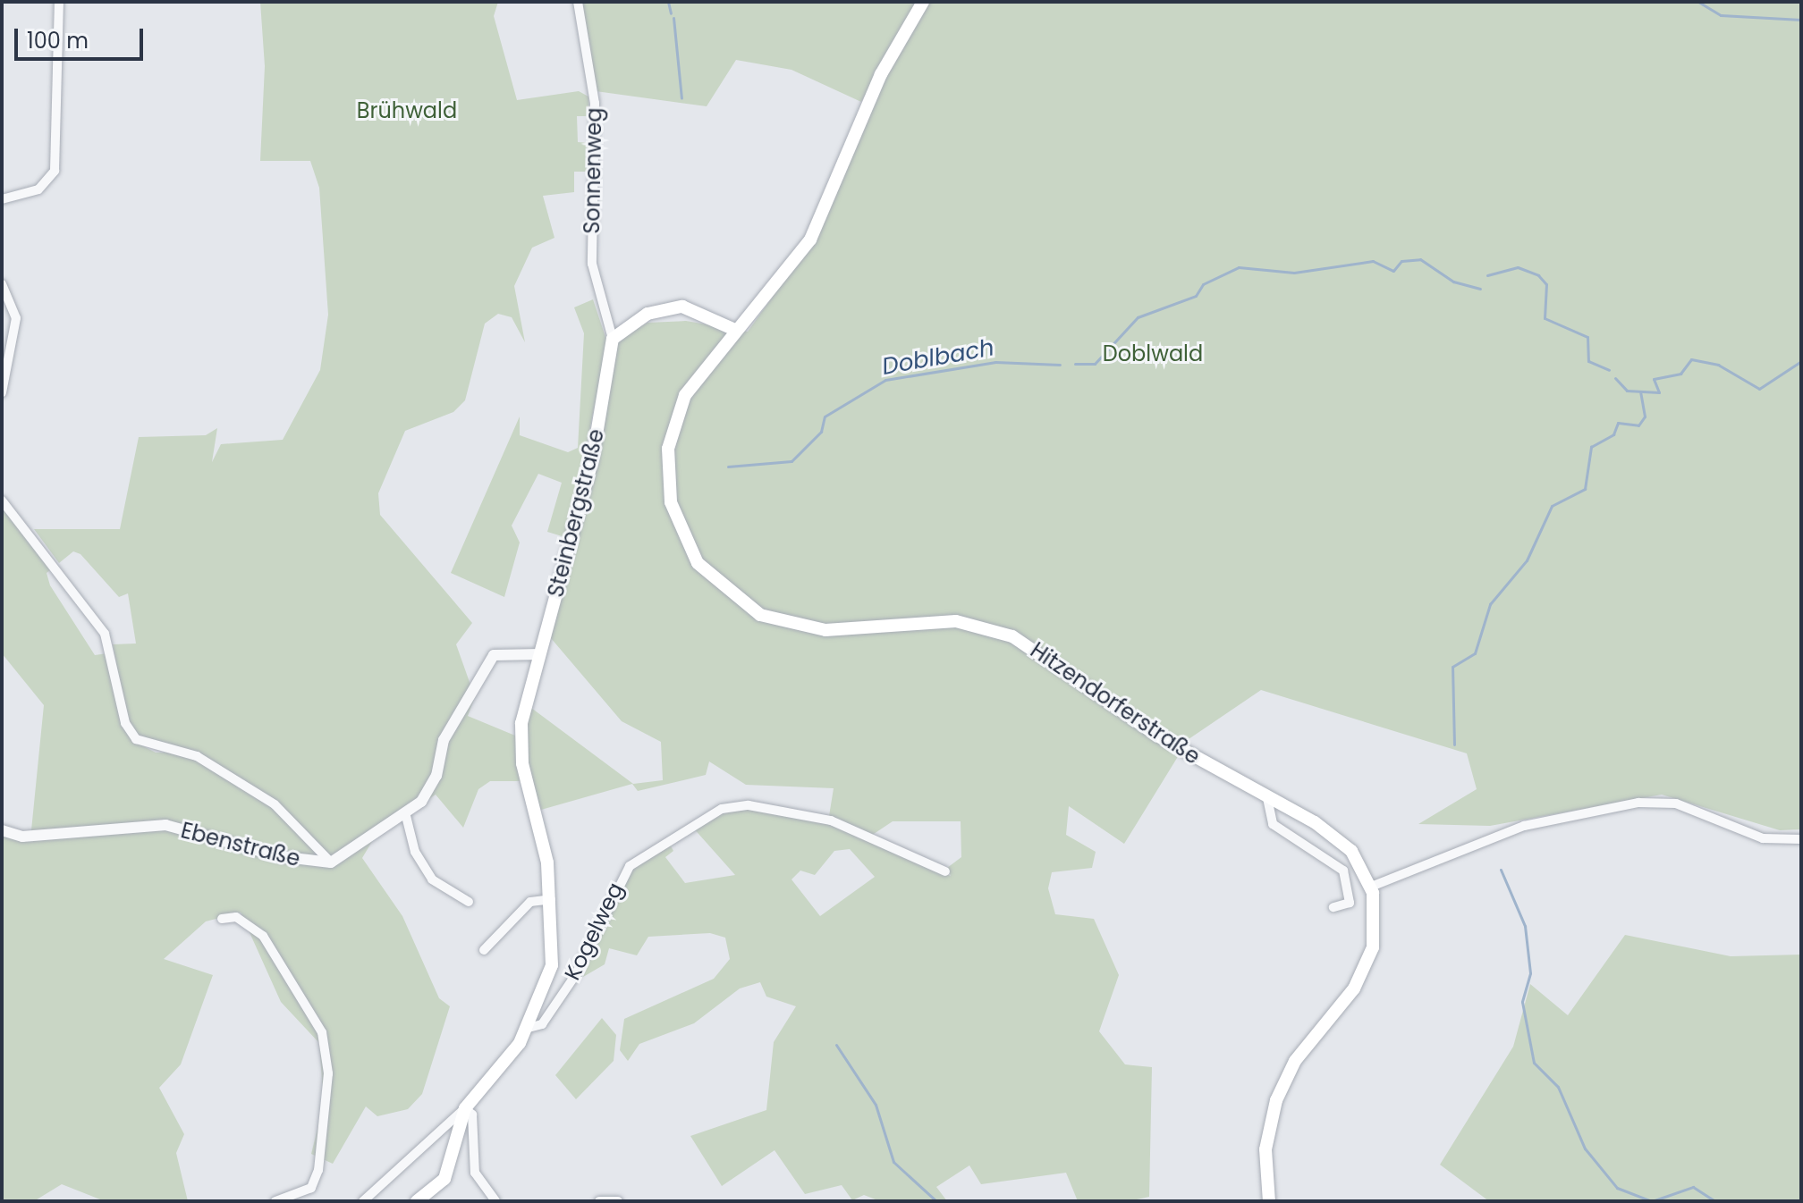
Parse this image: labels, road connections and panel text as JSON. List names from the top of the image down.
{
  "streets": {
    "main road": ["Steinbergstraße", "Hitzendorferstraße"],
    "street": ["Sonnenweg", "Ebenstraße", "Kogelweg"]
  },
  "crossings": [
    ["Sonnenweg", "Steinbergstraße"],
    ["Steinbergstraße", "Ebenstraße"],
    ["Steinbergstraße", "Kogelweg"]
  ],
  "water": ["Doblbach"],
  "parks": ["Brühwald", "Doblwald"],
  "scale_bar": "100 m"
}
